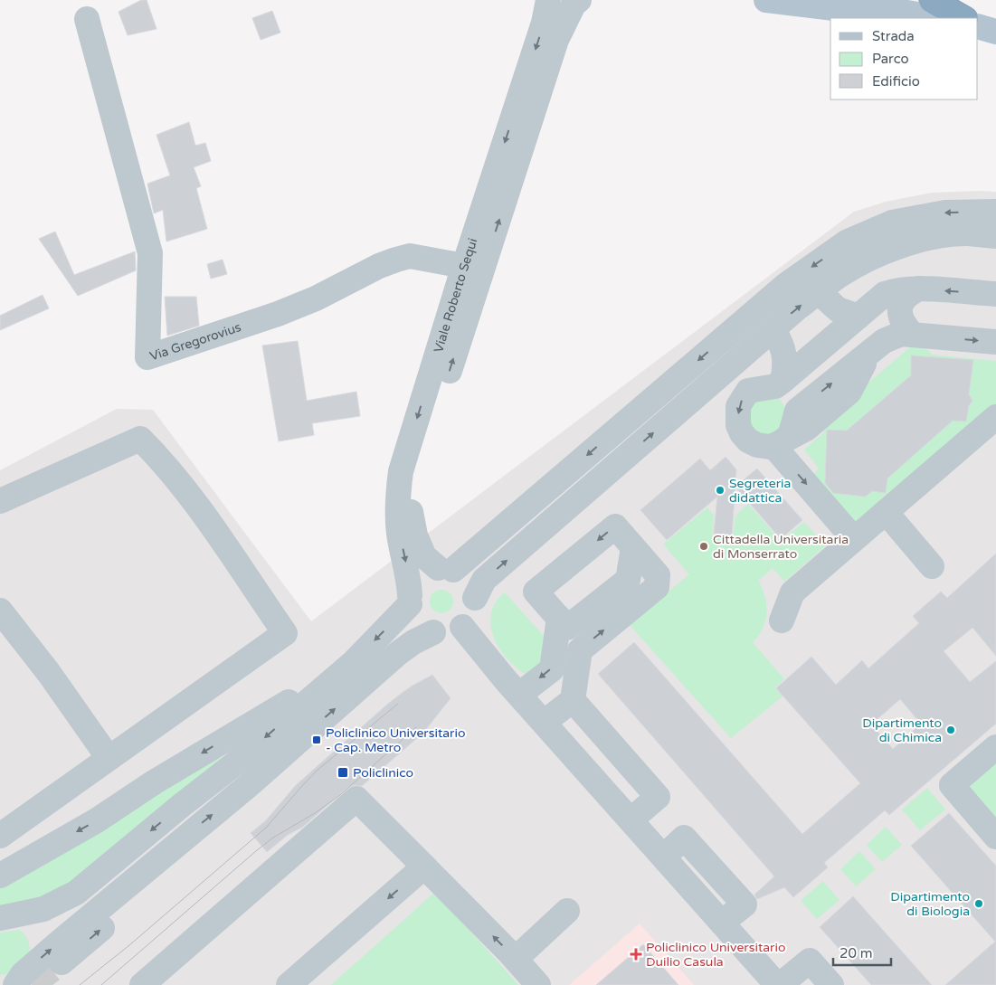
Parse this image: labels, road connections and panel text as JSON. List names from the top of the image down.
{
  "streets": {
    "street": ["Viale Roberto Sequi", "Via Gregorovius"]
  },
  "crossings": [
    ["Viale Roberto Sequi", "Via Gregorovius"]
  ],
  "places": {
    "other": [
      "Segreteria didattica",
      "Cittadella Universitaria di Monserrato",
      "Dipartimento di Chimica",
      "Dipartimento di Biologia"
    ],
    "transit": ["Policlinico Universitario - Cap. Metro", "Policlinico"],
    "health": ["Policlinico Universitario Duilio Casula"]
  },
  "legend": ["Strada", "Parco", "Edificio"],
  "scale_bar": "20 m"
}
